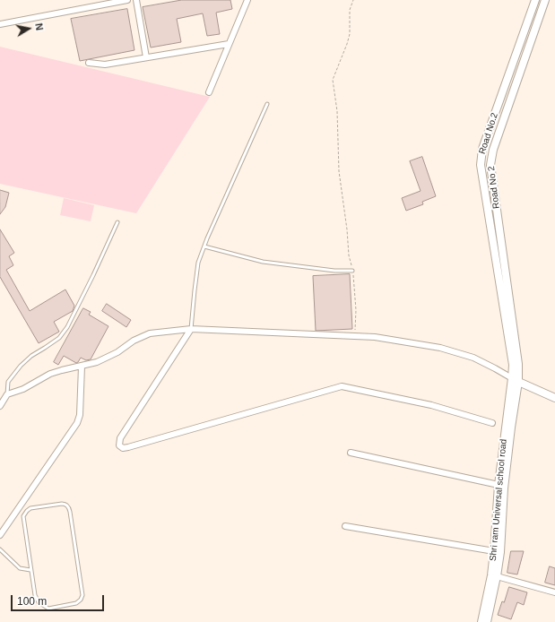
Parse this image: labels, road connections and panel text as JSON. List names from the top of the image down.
{
  "streets": {
    "street": ["Road No.2", "Road No 2", "Shri ram Universal school road"]
  },
  "crossings": [
    ["Road No.2", "Road No 2"],
    ["Road No.2", "Shri ram Universal school road"],
    ["Road No 2", "Shri ram Universal school road"]
  ],
  "scale_bar": "100 m",
  "north": "right"
}
